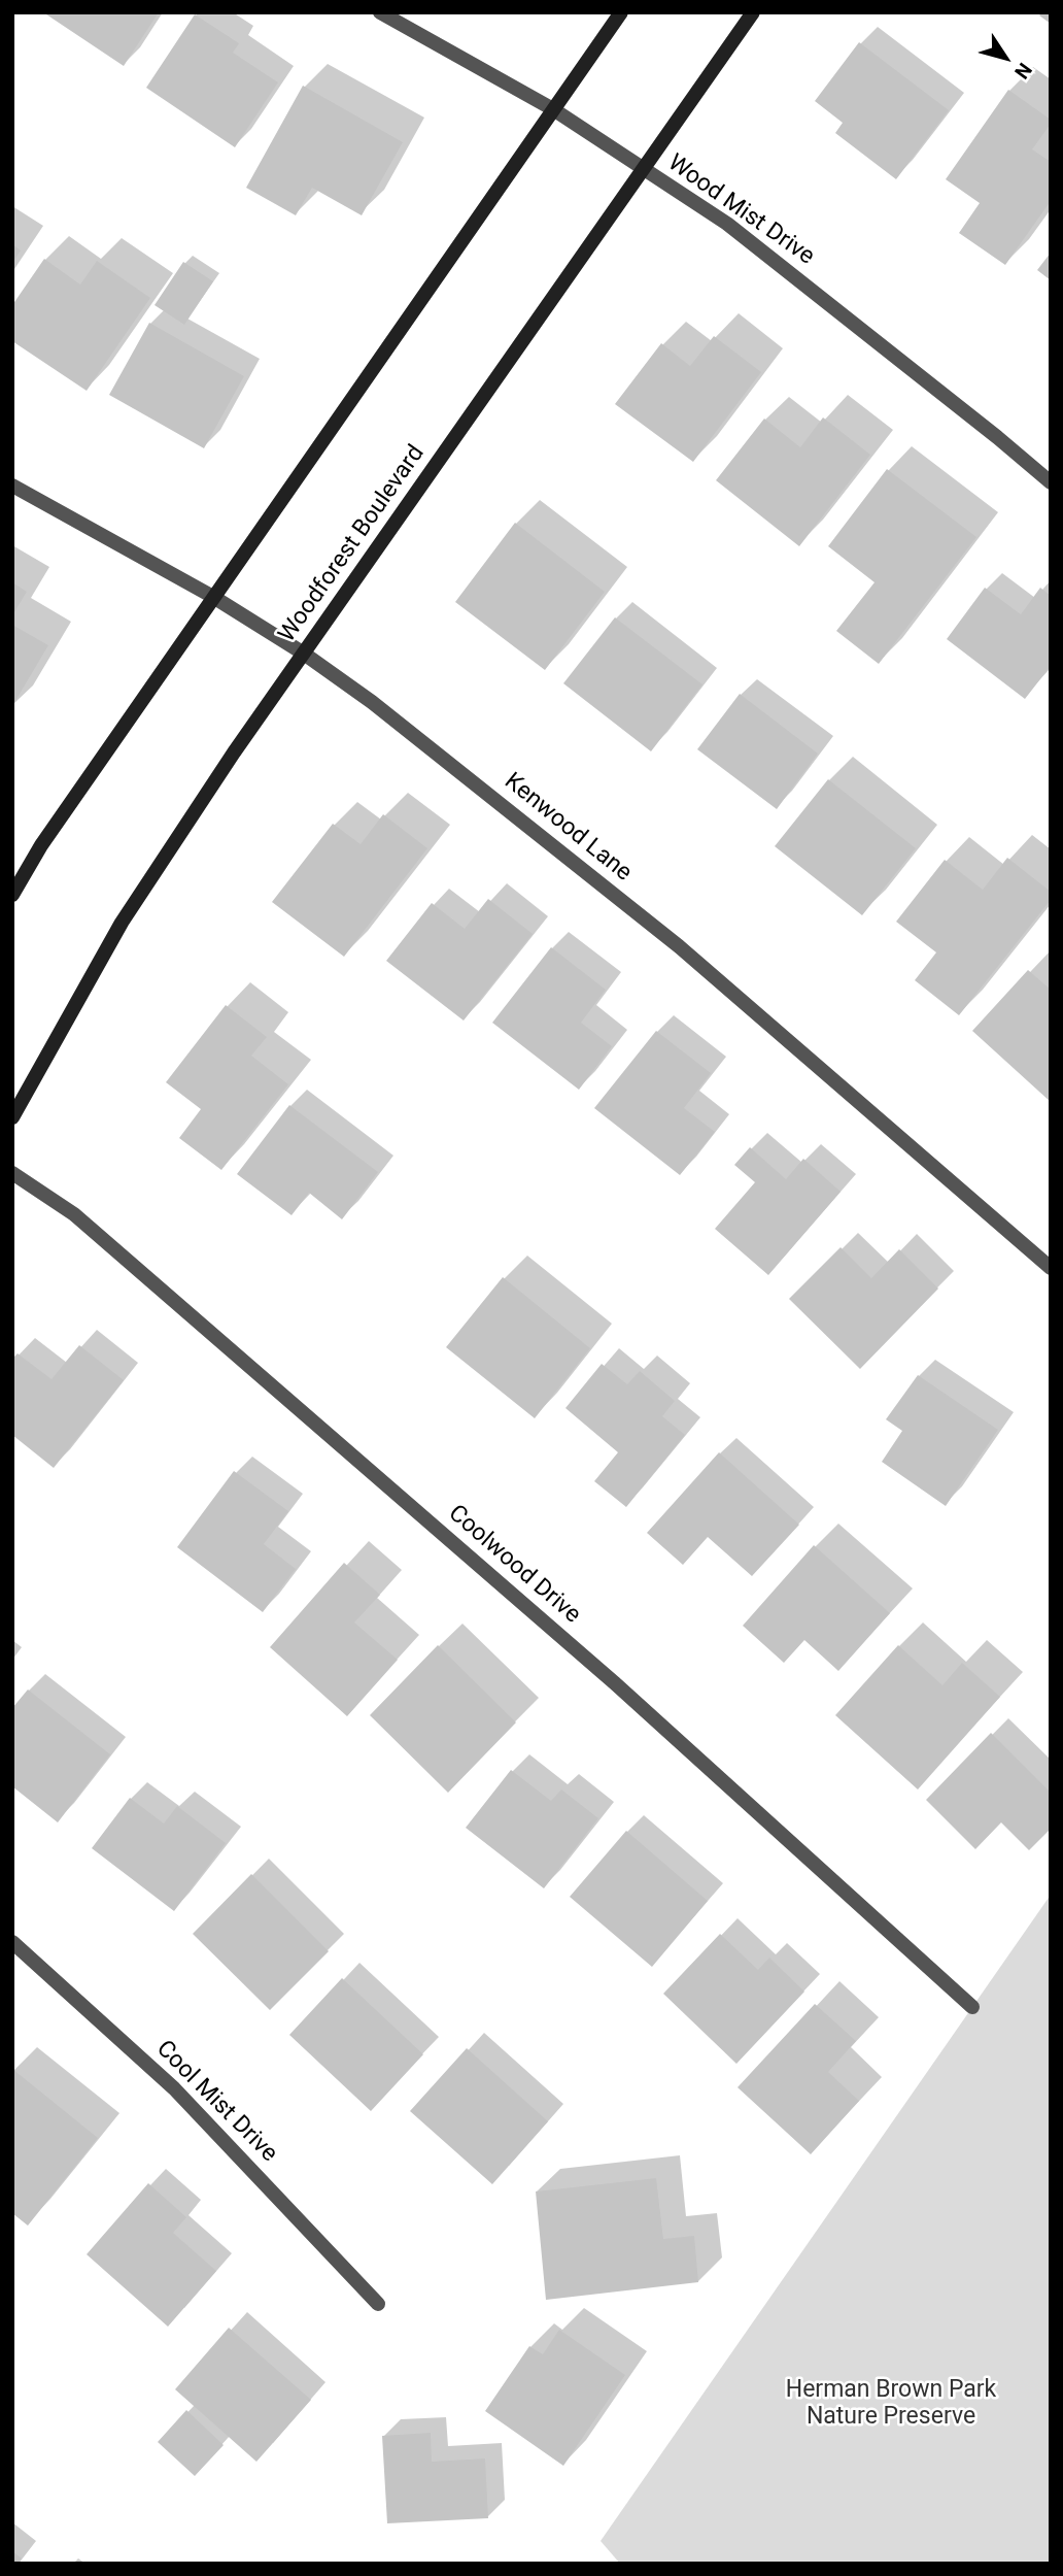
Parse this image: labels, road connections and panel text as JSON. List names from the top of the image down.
{
  "streets": {
    "street": [
      "Wood Mist Drive",
      "Woodforest Boulevard",
      "Kenwood Lane",
      "Coolwood Drive",
      "Cool Mist Drive"
    ]
  },
  "crossings": [
    ["Wood Mist Drive", "Woodforest Boulevard"],
    ["Woodforest Boulevard", "Kenwood Lane"]
  ],
  "parks": ["Herman Brown Park Nature Preserve"],
  "north": "bottom right"
}
